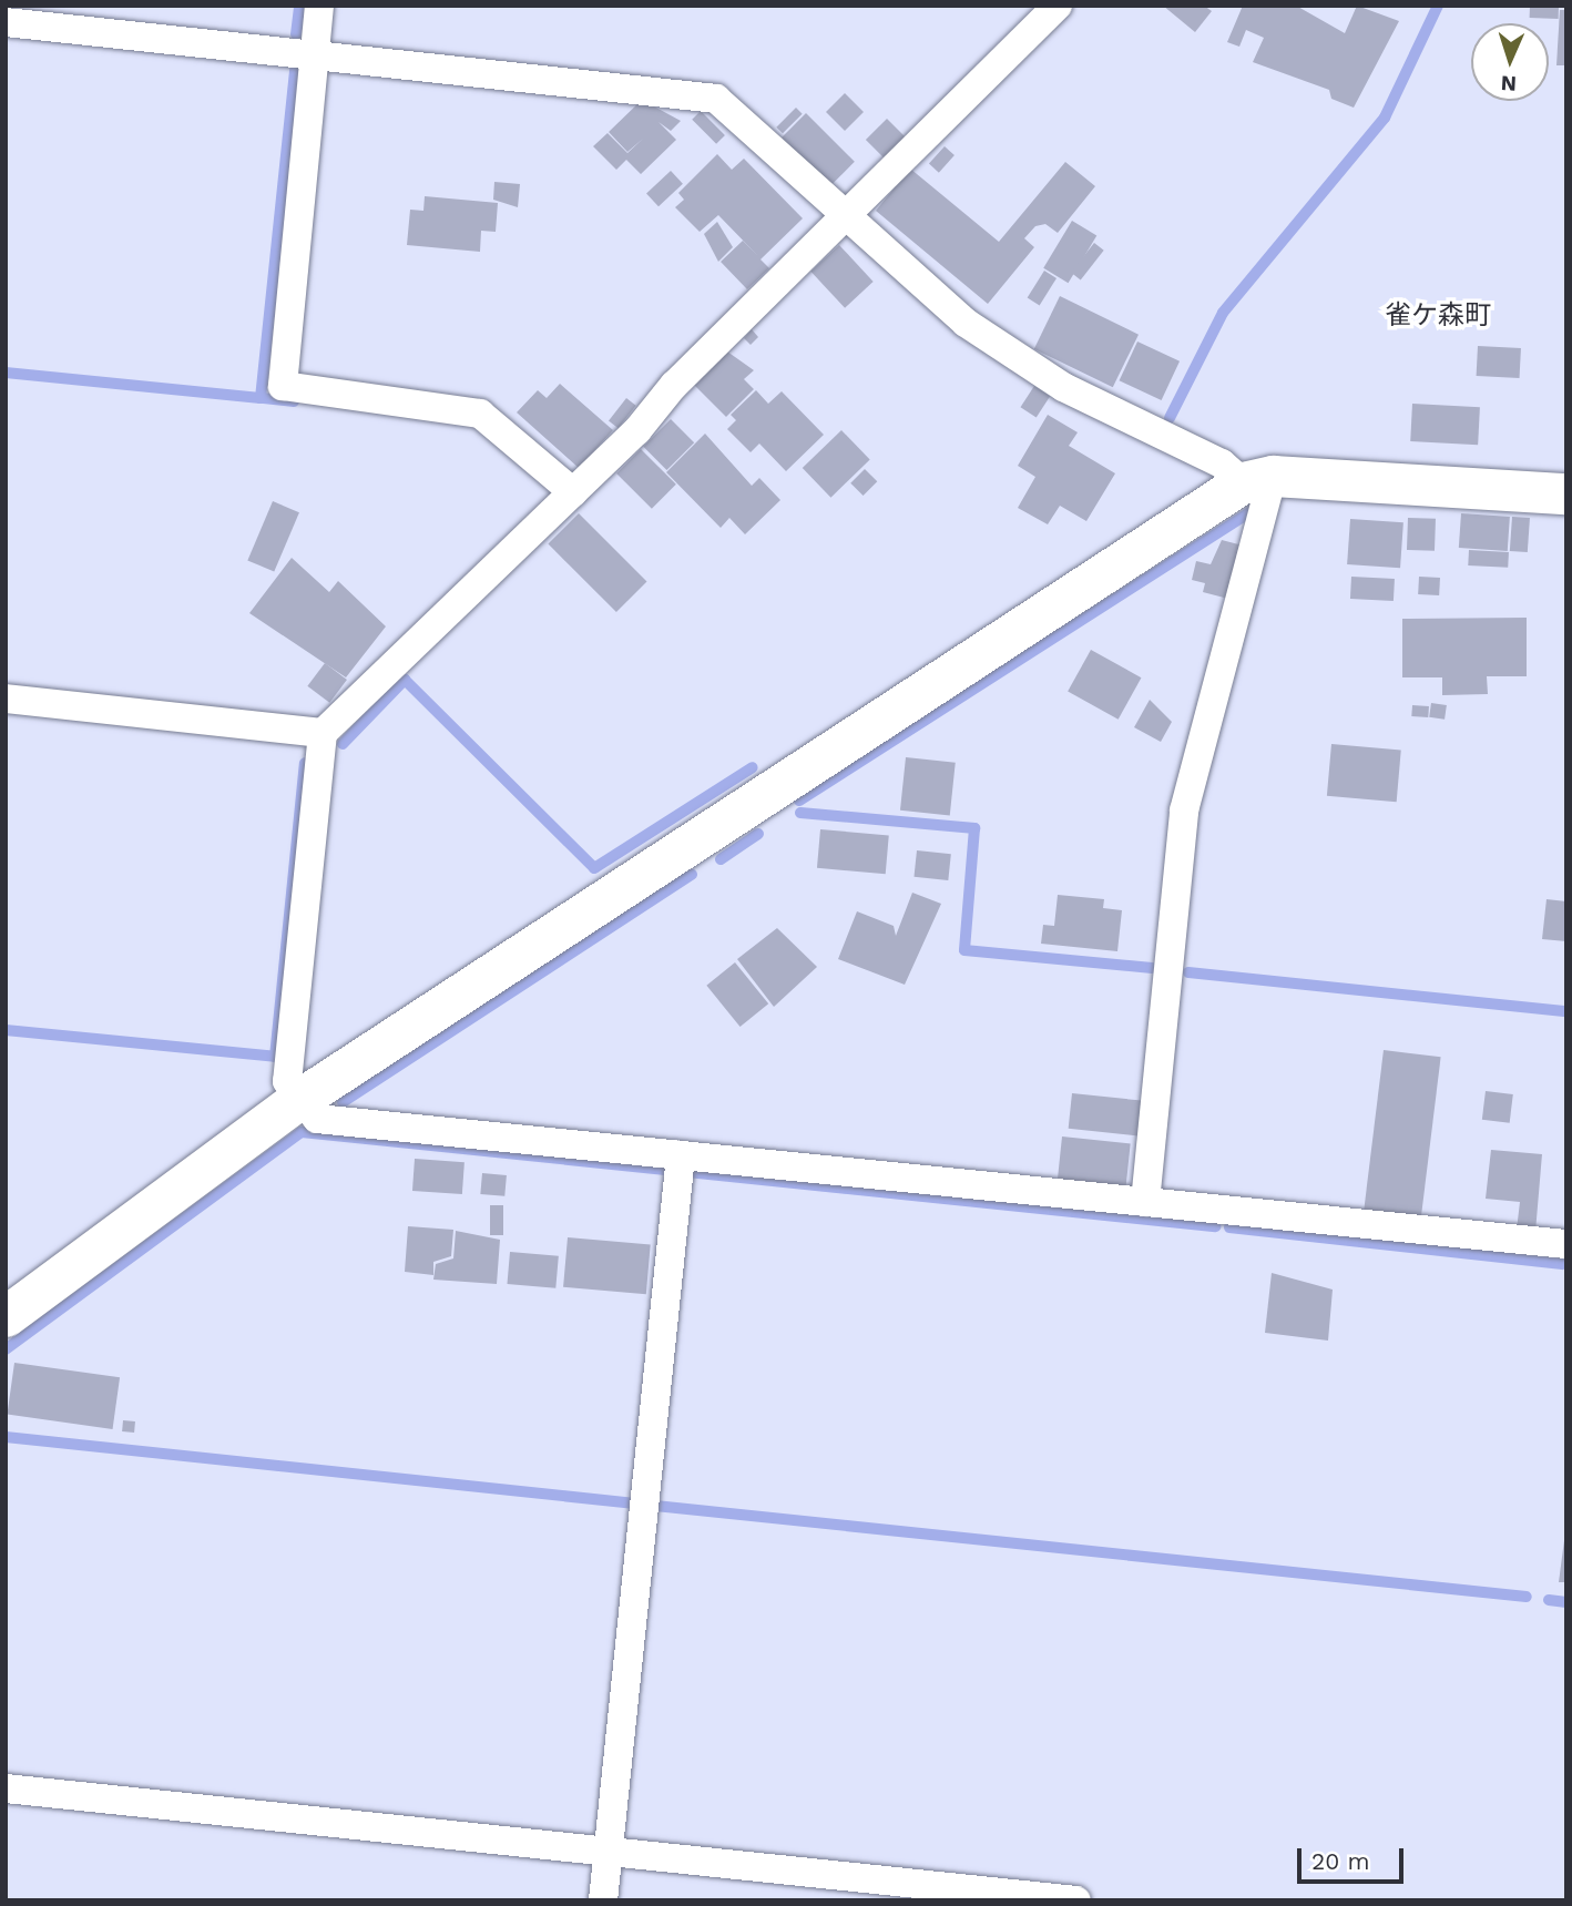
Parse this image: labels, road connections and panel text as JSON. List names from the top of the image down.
{
  "districts": ["雀ケ森町"],
  "scale_bar": "20 m",
  "north": "bottom"
}
